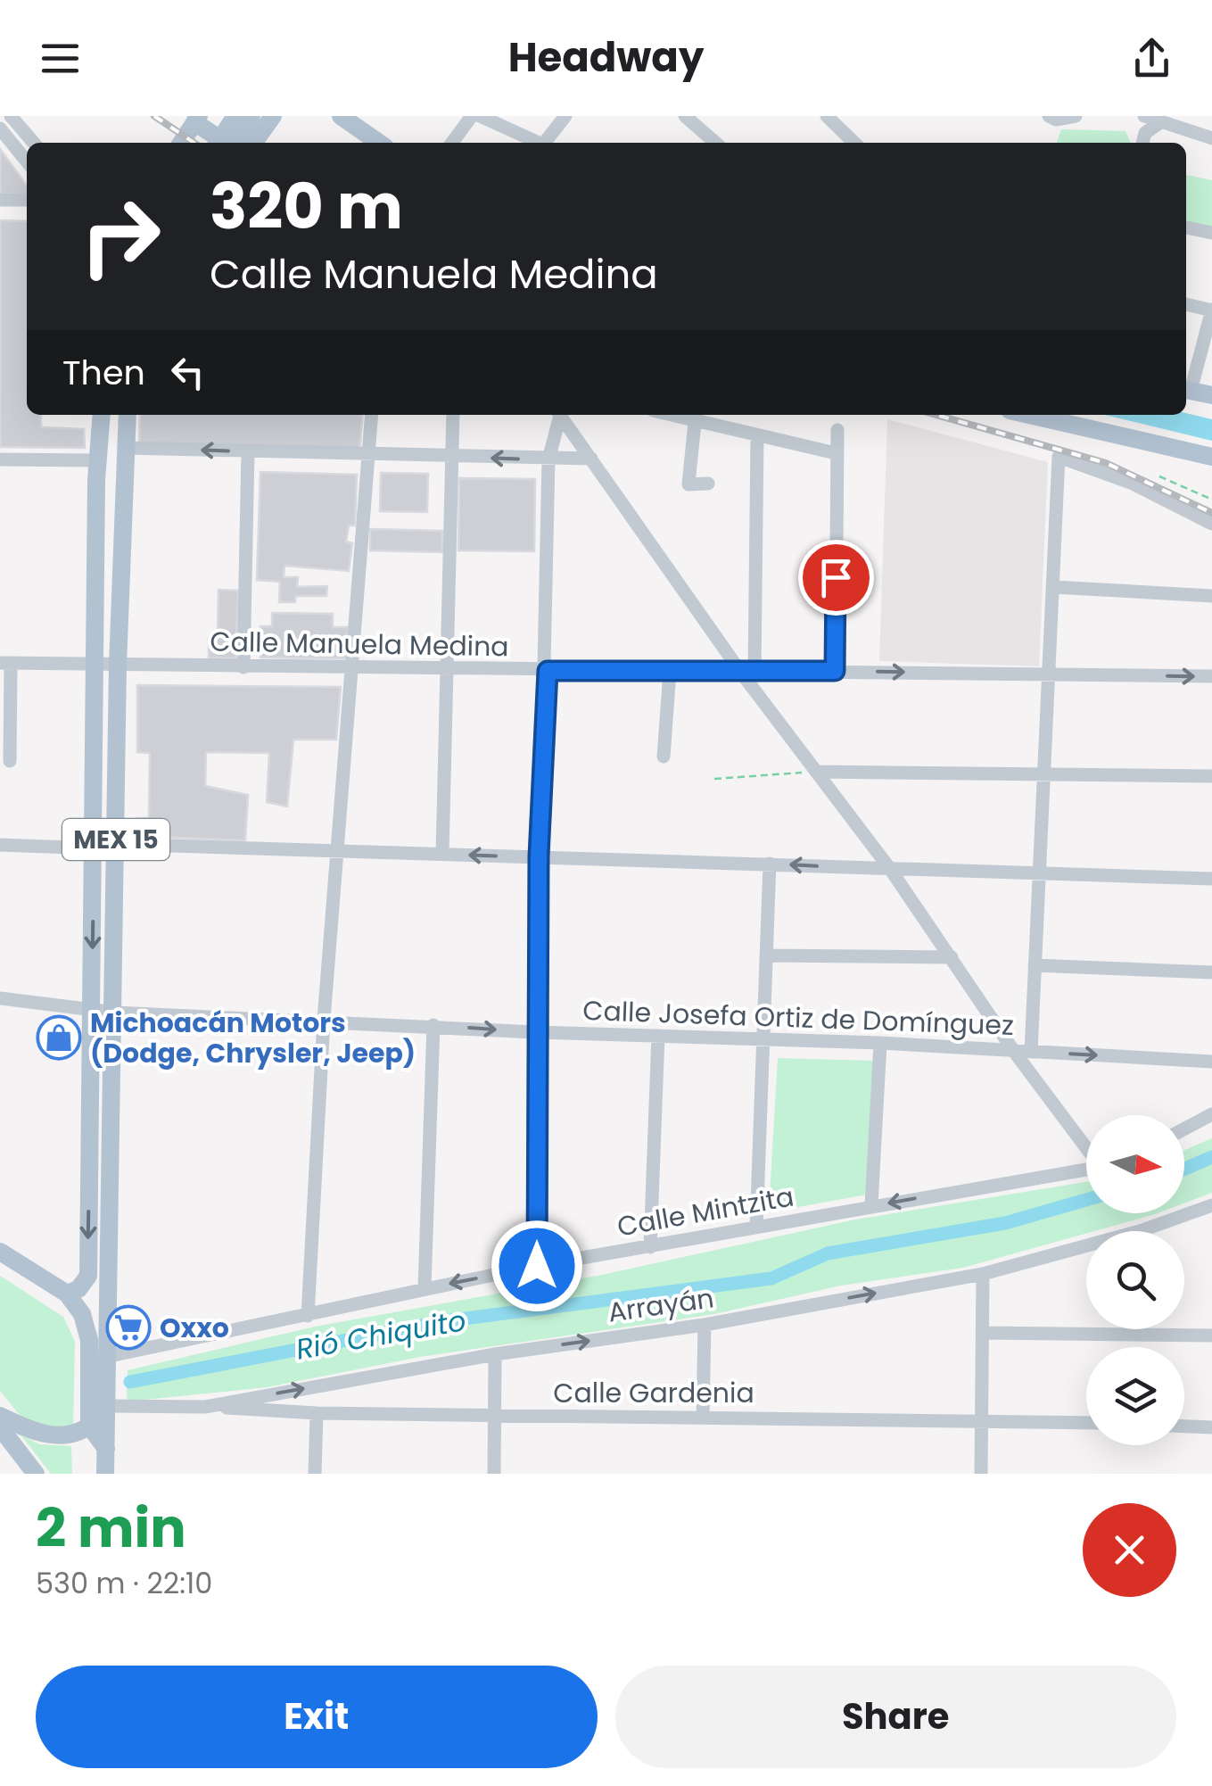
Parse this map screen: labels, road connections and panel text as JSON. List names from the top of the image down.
{
  "streets": {
    "main road": ["MEX 15"],
    "street": [
      "Calle Manuela Medina",
      "Calle Josefa Ortiz de Domínguez",
      "Calle Mintzita",
      "Arrayán",
      "Calle Gardenia"
    ]
  },
  "crossings": [
    ["Calle Manuela Medina", "MEX 15"],
    ["MEX 15", "Calle Josefa Ortiz de Domínguez"],
    ["MEX 15", "Calle Mintzita"],
    ["MEX 15", "Arrayán"],
    ["Arrayán", "Calle Gardenia"]
  ],
  "one_way": ["Arrayán"],
  "water": ["Rió Chiquito"],
  "places": {
    "shop": ["Michoacán Motors (Dodge, Chrysler, Jeep)"],
    "supermarket": ["Oxxo"]
  },
  "north": "right",
  "page": {
    "header": "Headway",
    "turn": ["320 m", "Calle Manuela Medina"],
    "then": "Then",
    "heading": ["2 min", "530 m · 22:10"],
    "buttons": ["Exit", "Share"]
  }
}
